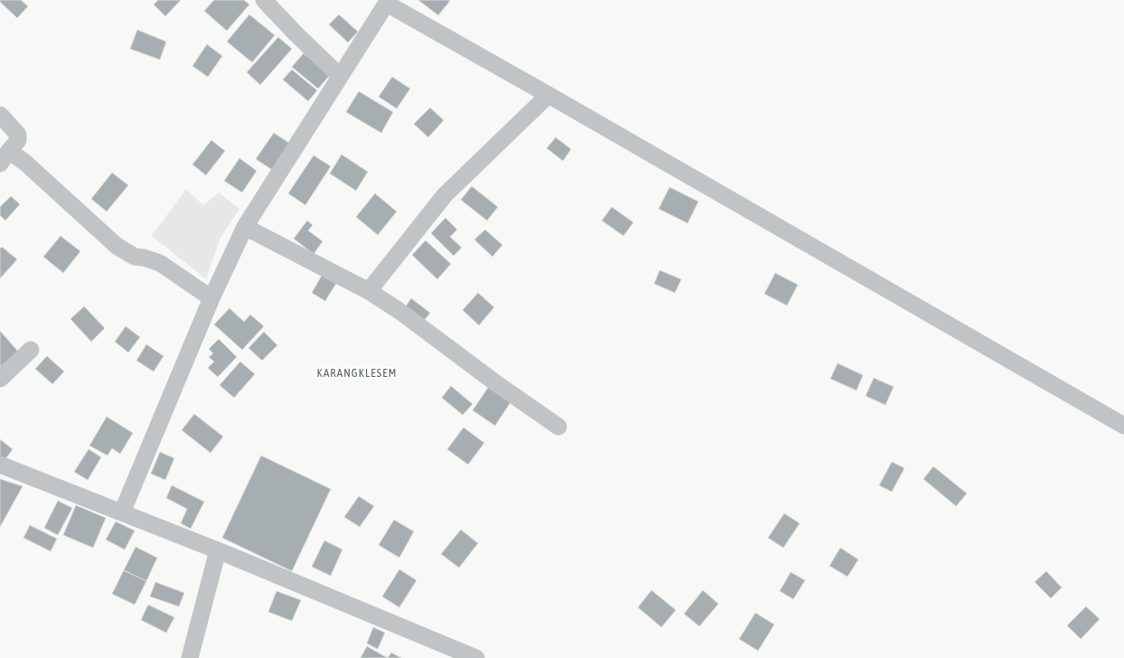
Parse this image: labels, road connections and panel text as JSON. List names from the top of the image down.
{
  "districts": ["KARANGKLESEM"]
}
